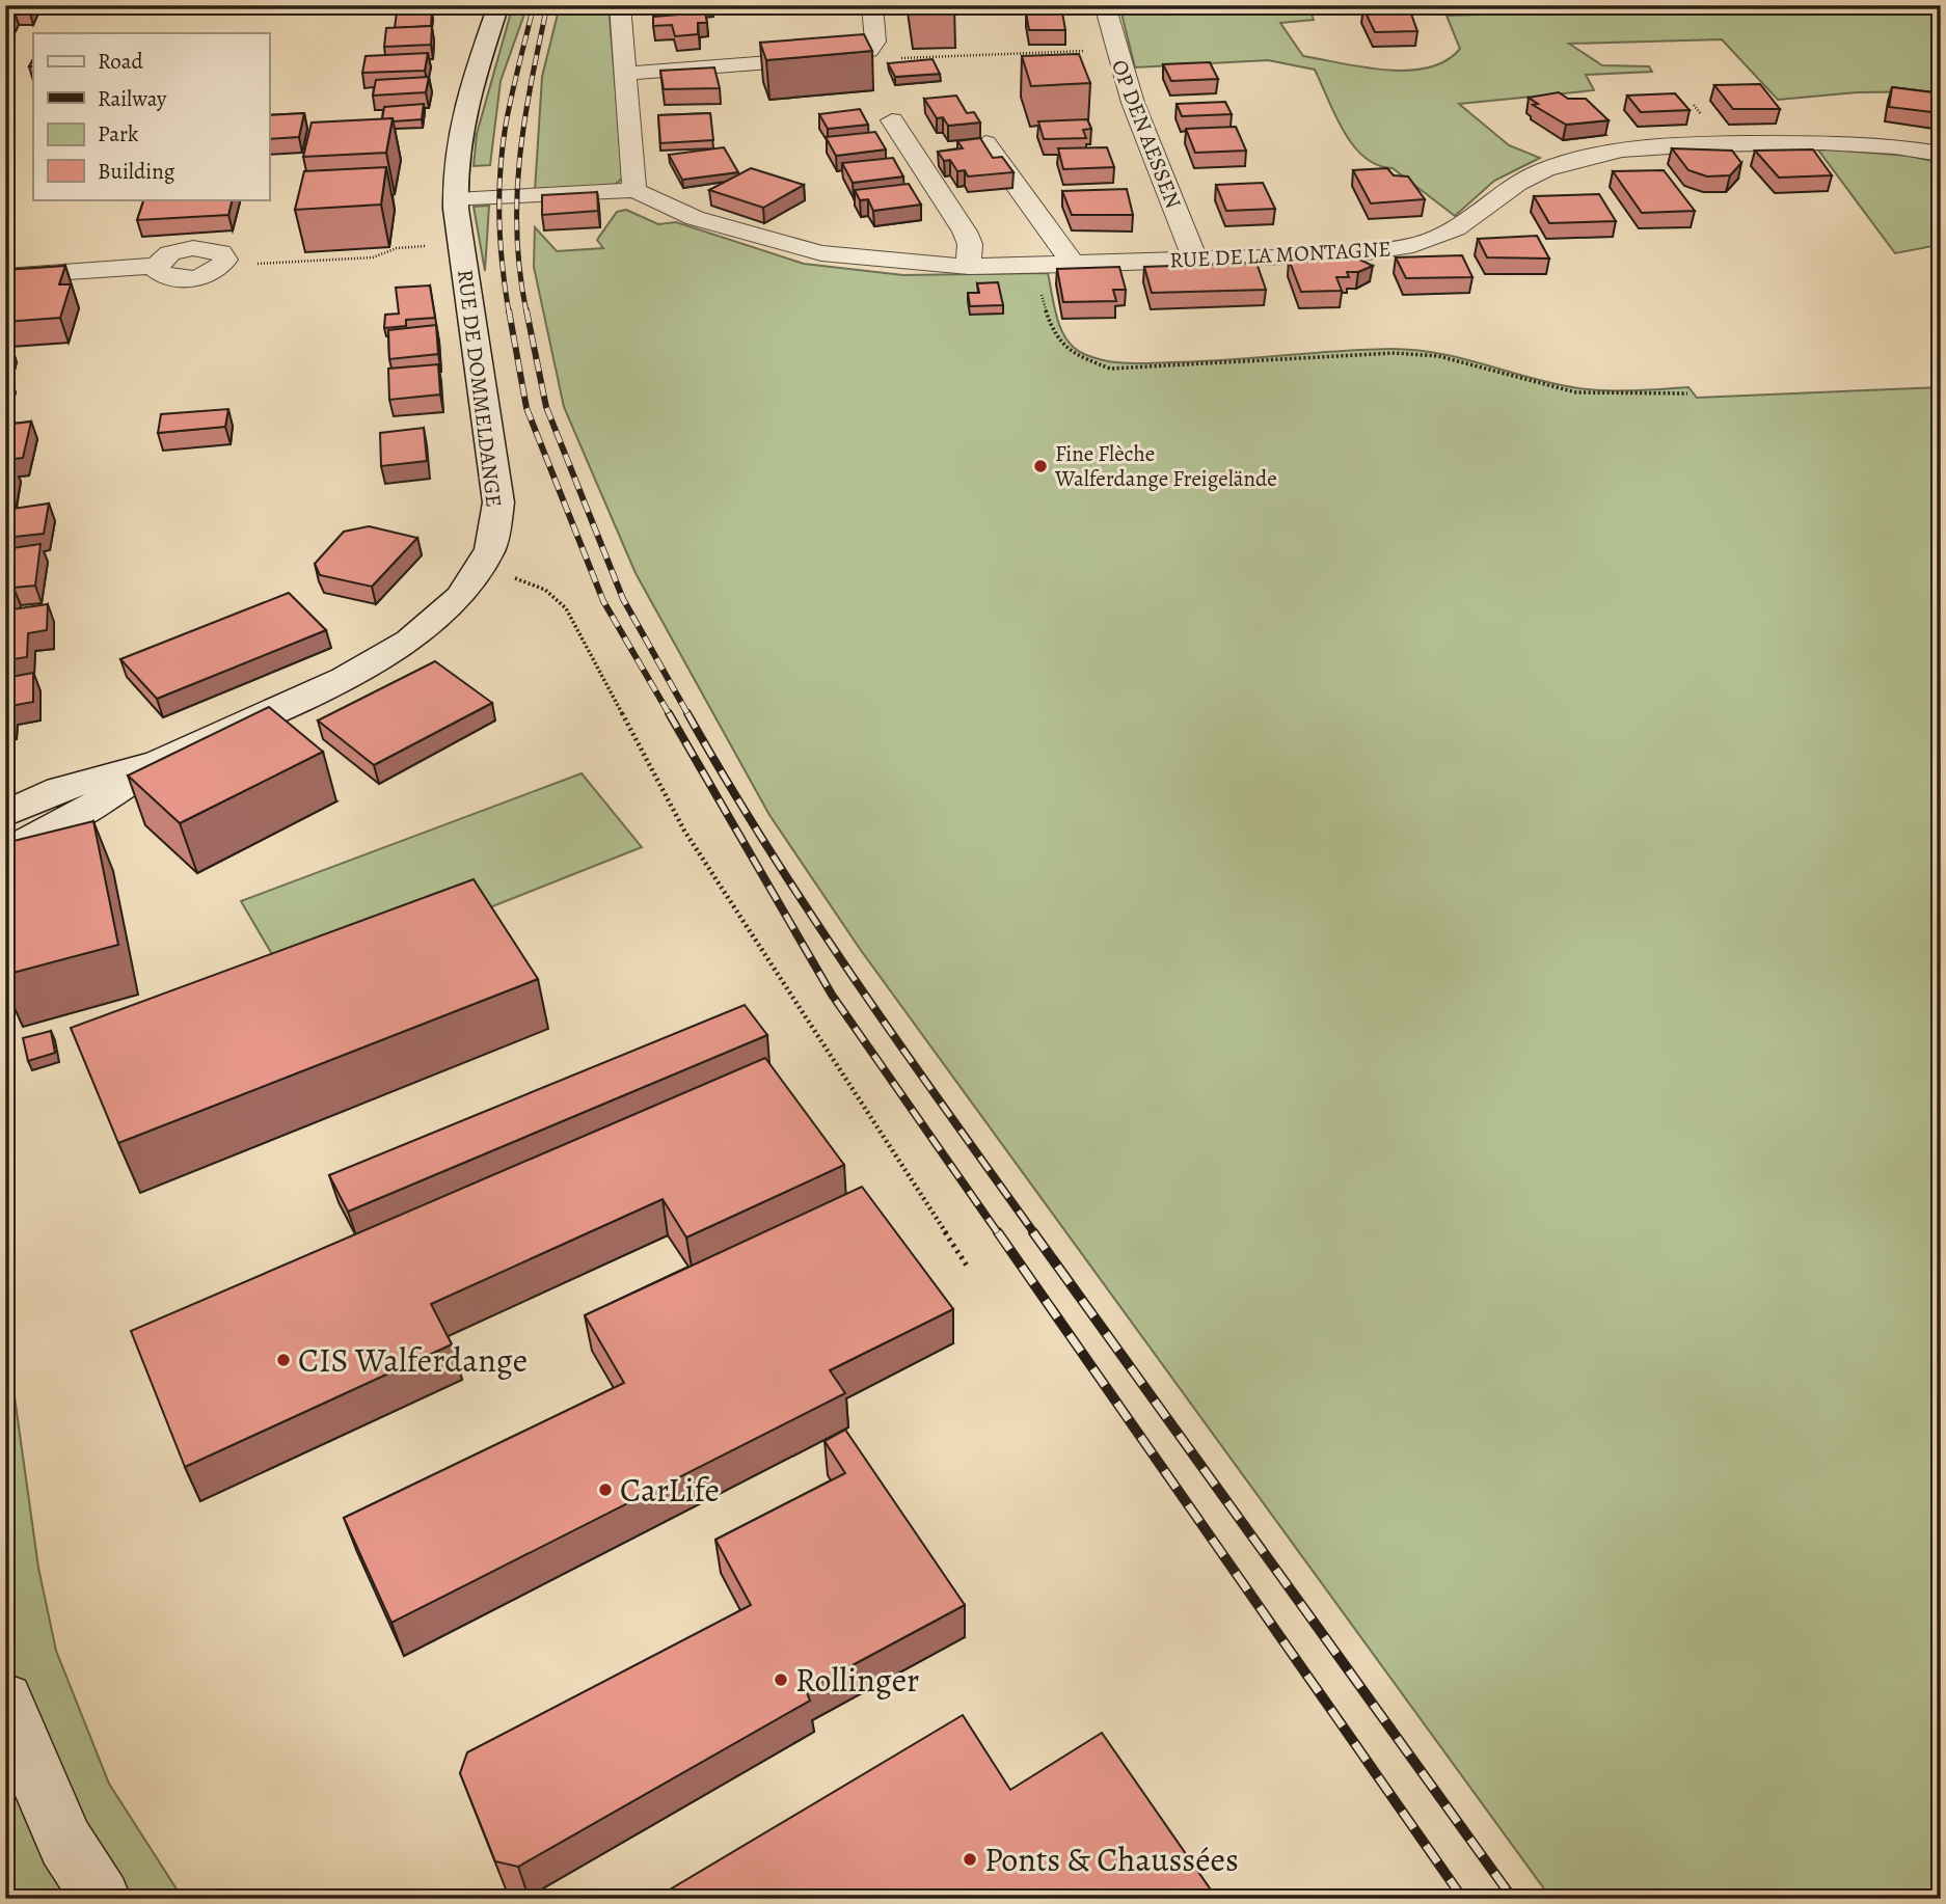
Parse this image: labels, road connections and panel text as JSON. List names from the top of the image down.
{
  "streets": {
    "main road": ["RUE DE DOMMELDANGE"],
    "street": ["OP DEN AESSEN", "RUE DE LA MONTAGNE"]
  },
  "crossings": [
    ["OP DEN AESSEN", "RUE DE LA MONTAGNE"],
    ["RUE DE LA MONTAGNE", "RUE DE DOMMELDANGE"]
  ],
  "places": [
    "Fine Flèche Walferdange Freigelände",
    "CIS Walferdange",
    "CarLife",
    "Rollinger",
    "Ponts & Chaussées"
  ],
  "legend": [
    "Road",
    "Railway",
    "Park",
    "Building"
  ]
}
